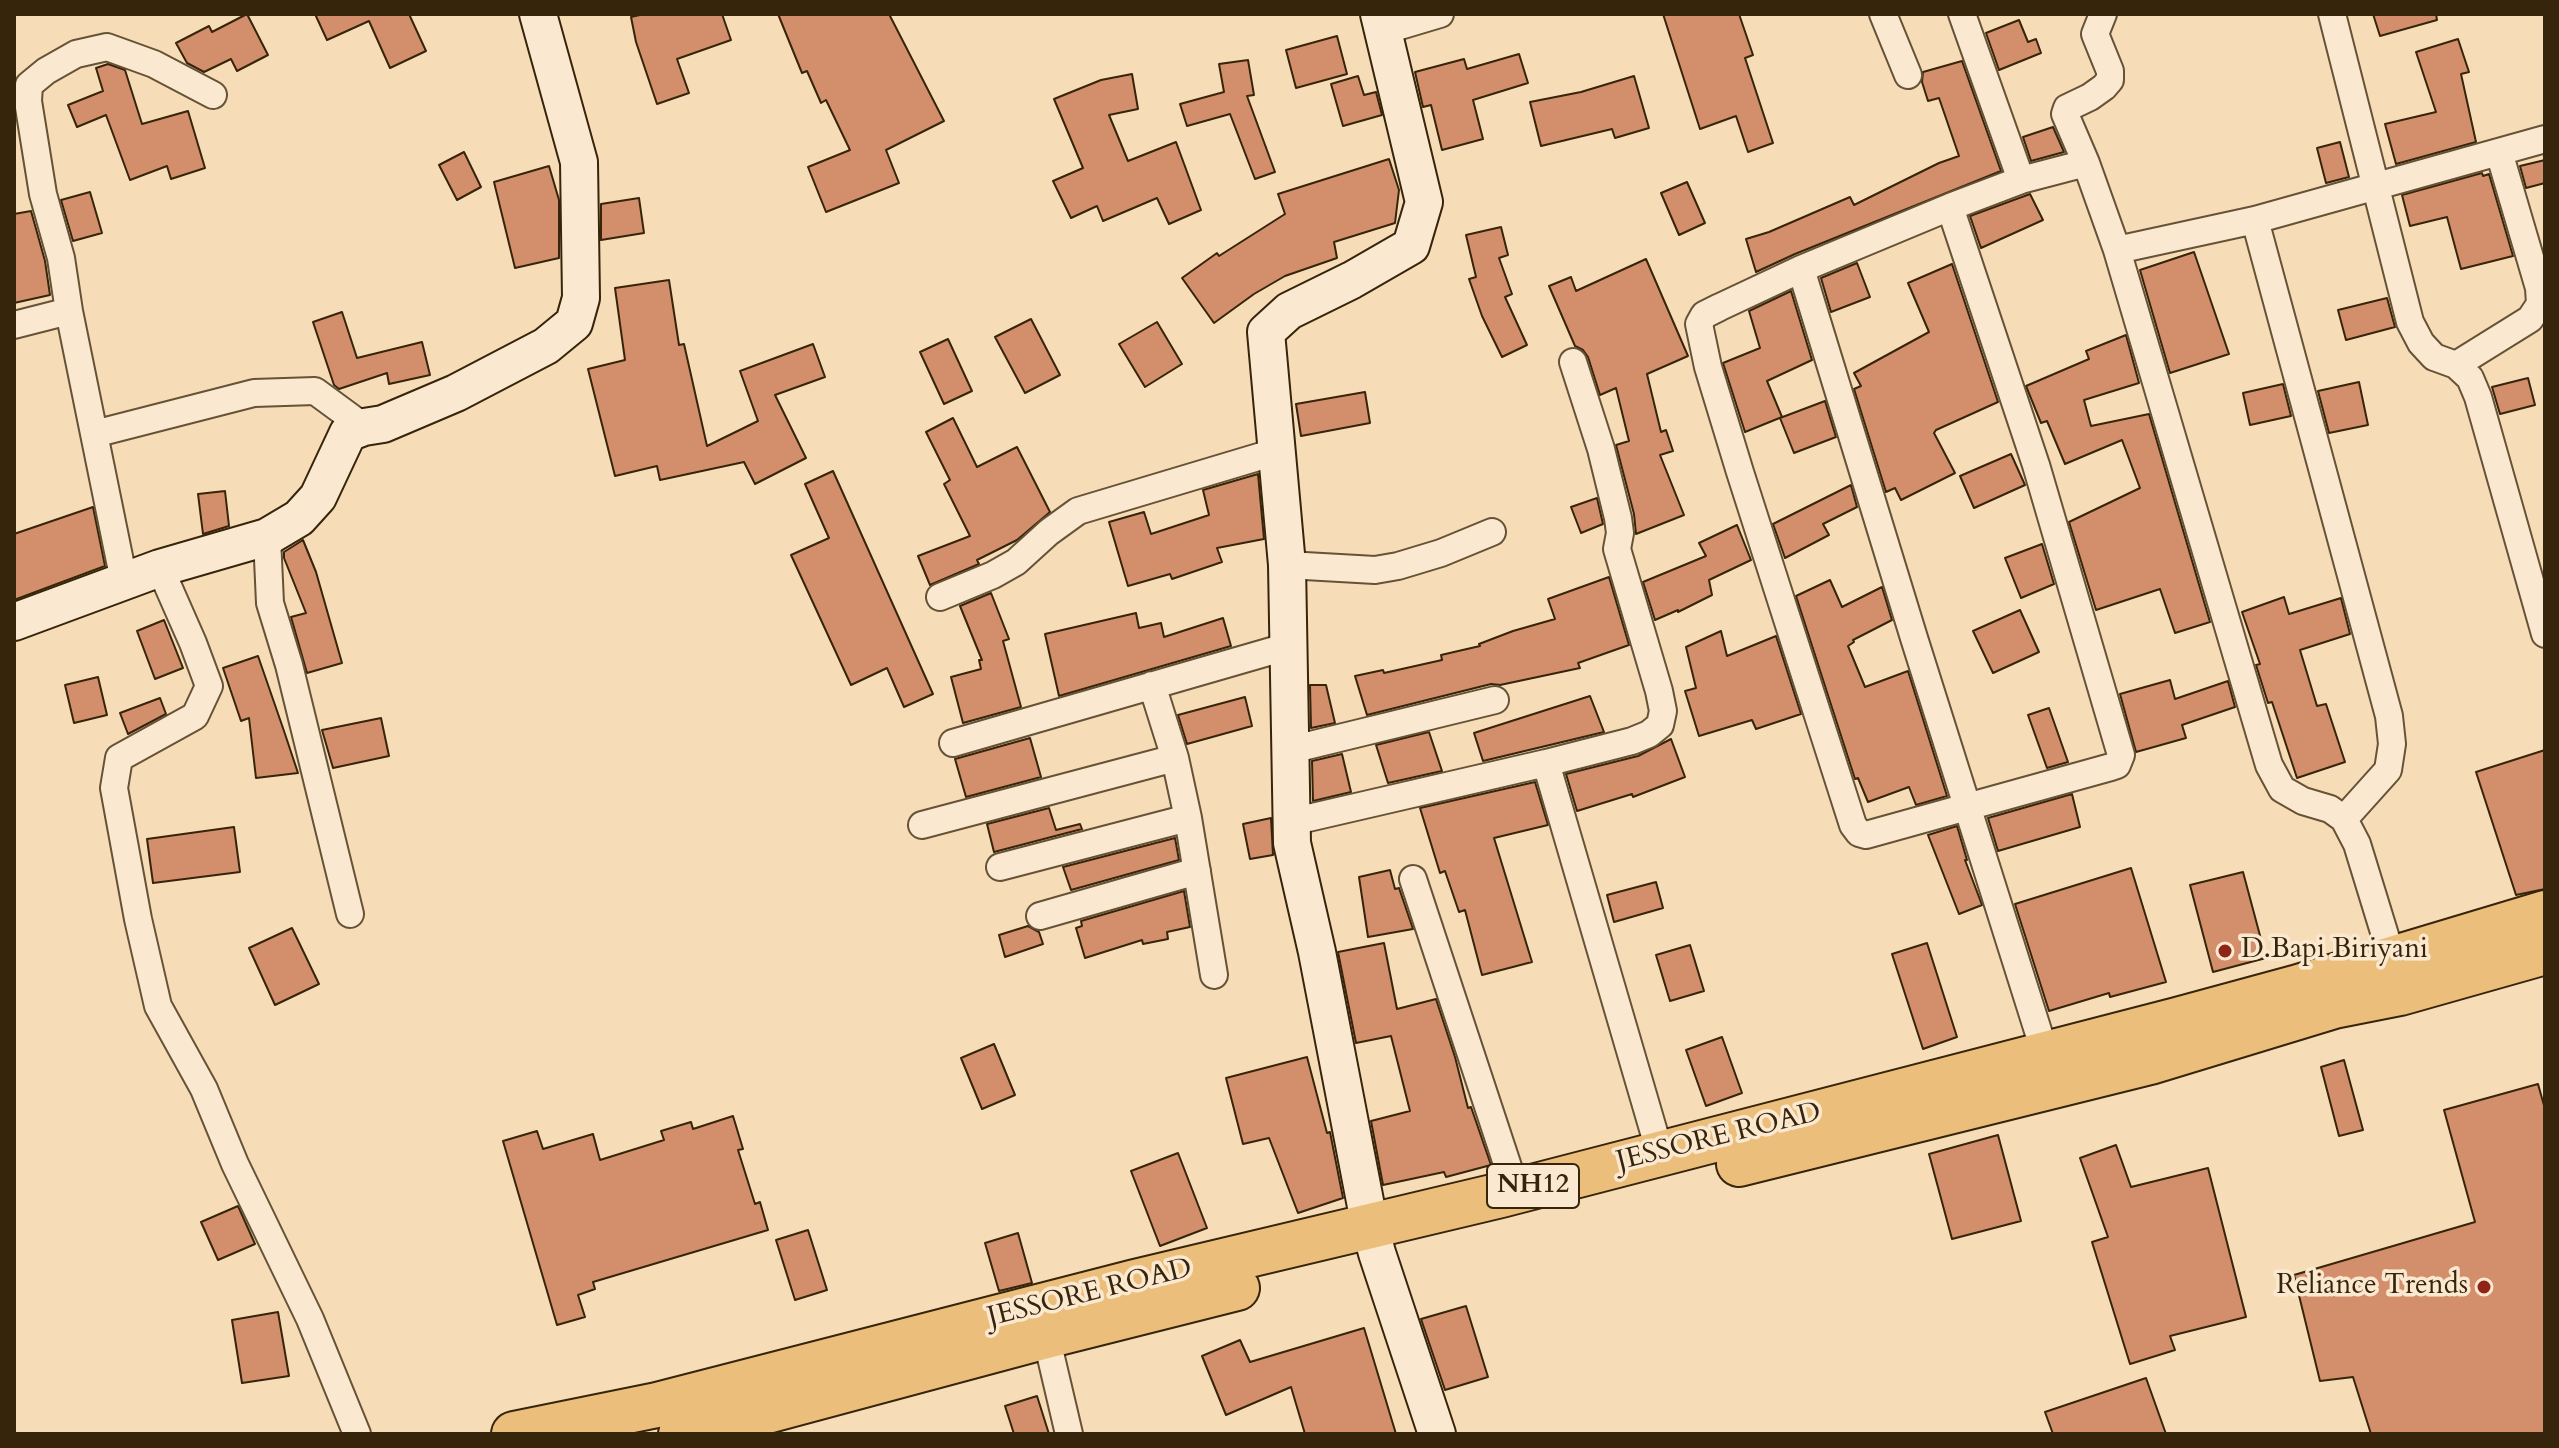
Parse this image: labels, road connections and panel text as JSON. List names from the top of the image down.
{
  "streets": {
    "highway": ["JESSORE ROAD", "NH12"]
  },
  "places": ["D.Bapi Biriyani", "Reliance Trends"]
}
